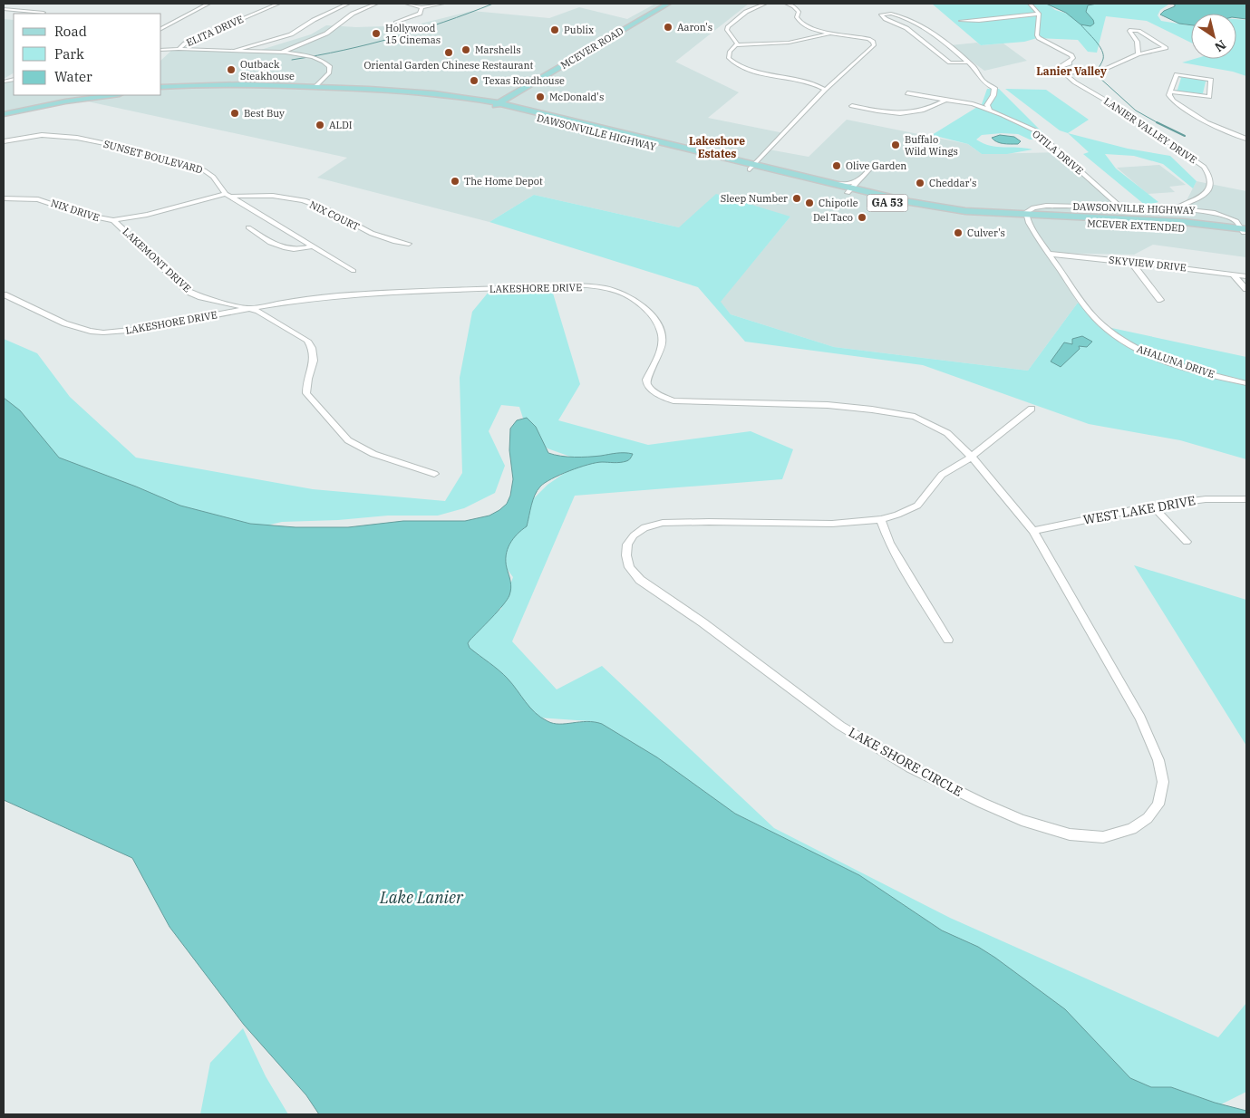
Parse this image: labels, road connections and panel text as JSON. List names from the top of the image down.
{
  "streets": {
    "main road": [
      "MCEVER ROAD",
      "DAWSONVILLE HIGHWAY",
      "GA 53",
      "MCEVER EXTENDED"
    ],
    "street": [
      "ELITA DRIVE",
      "LANIER VALLEY DRIVE",
      "OTILA DRIVE",
      "SUNSET BOULEVARD",
      "NIX DRIVE",
      "NIX COURT",
      "LAKEMONT DRIVE",
      "SKYVIEW DRIVE",
      "LAKESHORE DRIVE",
      "AHALUNA DRIVE",
      "WEST LAKE DRIVE",
      "LAKE SHORE CIRCLE"
    ]
  },
  "crossings": [
    ["ELITA DRIVE", "DAWSONVILLE HIGHWAY"],
    ["MCEVER ROAD", "DAWSONVILLE HIGHWAY"],
    ["LANIER VALLEY DRIVE", "DAWSONVILLE HIGHWAY"],
    ["DAWSONVILLE HIGHWAY", "OTILA DRIVE"],
    ["DAWSONVILLE HIGHWAY", "MCEVER EXTENDED"],
    ["DAWSONVILLE HIGHWAY", "AHALUNA DRIVE"],
    ["SUNSET BOULEVARD", "NIX DRIVE"],
    ["SUNSET BOULEVARD", "NIX COURT"],
    ["NIX DRIVE", "NIX COURT"],
    ["NIX DRIVE", "LAKEMONT DRIVE"],
    ["MCEVER EXTENDED", "AHALUNA DRIVE"],
    ["LAKEMONT DRIVE", "LAKESHORE DRIVE"],
    ["SKYVIEW DRIVE", "AHALUNA DRIVE"],
    ["LAKESHORE DRIVE", "LAKE SHORE CIRCLE"],
    ["WEST LAKE DRIVE", "LAKE SHORE CIRCLE"]
  ],
  "districts": ["Lanier Valley", "Lakeshore Estates"],
  "water": ["Lake Lanier"],
  "places": [
    "Aaron's",
    "Publix",
    "Hollywood 15 Cinemas",
    "Marshells",
    "Oriental Garden Chinese Restaurant",
    "Outback Steakhouse",
    "Texas Roadhouse",
    "McDonald's",
    "Best Buy",
    "ALDI",
    "Buffalo Wild Wings",
    "Olive Garden",
    "The Home Depot",
    "Cheddar's",
    "Sleep Number",
    "Chipotle",
    "Del Taco",
    "Culver's"
  ],
  "legend": ["Road", "Park", "Water"],
  "north": "bottom right"
}
